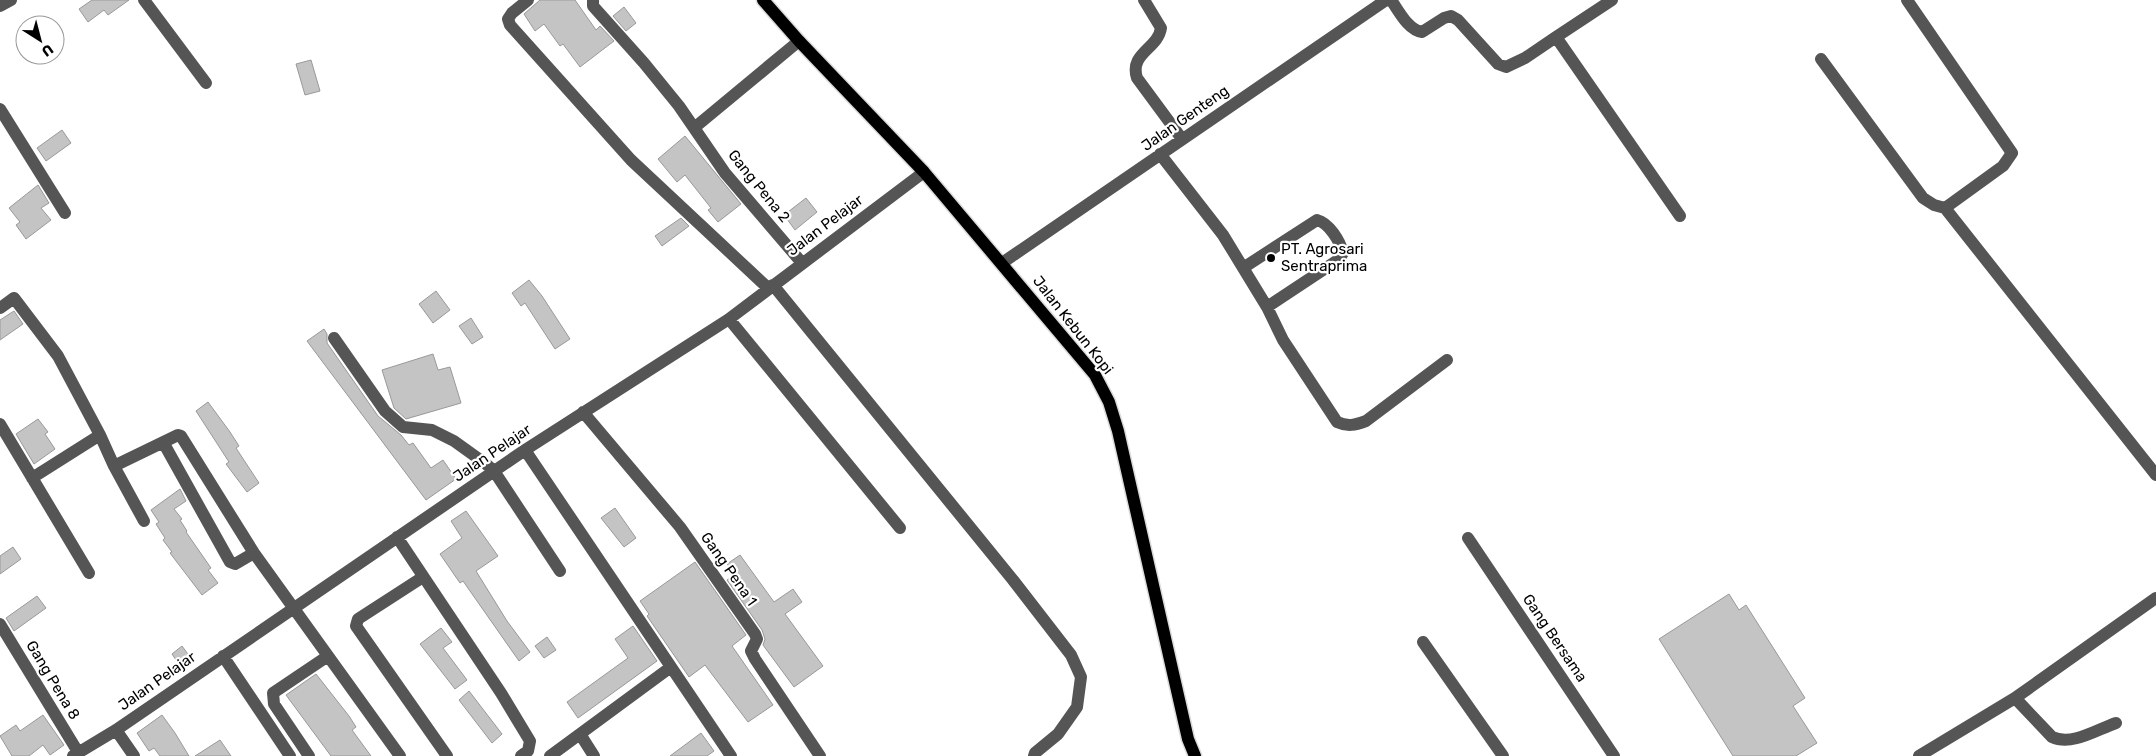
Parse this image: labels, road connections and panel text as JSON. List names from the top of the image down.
{
  "streets": {
    "main road": ["Jalan Kebun Kopi"],
    "street": [
      "Jalan Genteng",
      "Gang Pena 2",
      "Jalan Pelajar",
      "Gang Pena 1",
      "Gang Bersama",
      "Gang Pena 8"
    ]
  },
  "crossings": [
    ["Jalan Genteng", "Jalan Kebun Kopi"],
    ["Gang Pena 2", "Jalan Pelajar"],
    ["Jalan Pelajar", "Jalan Kebun Kopi"],
    ["Jalan Pelajar", "Gang Pena 1"],
    ["Jalan Pelajar", "Gang Pena 8"]
  ],
  "places": ["PT. Agrosari Sentraprima"],
  "north": "bottom right"
}
